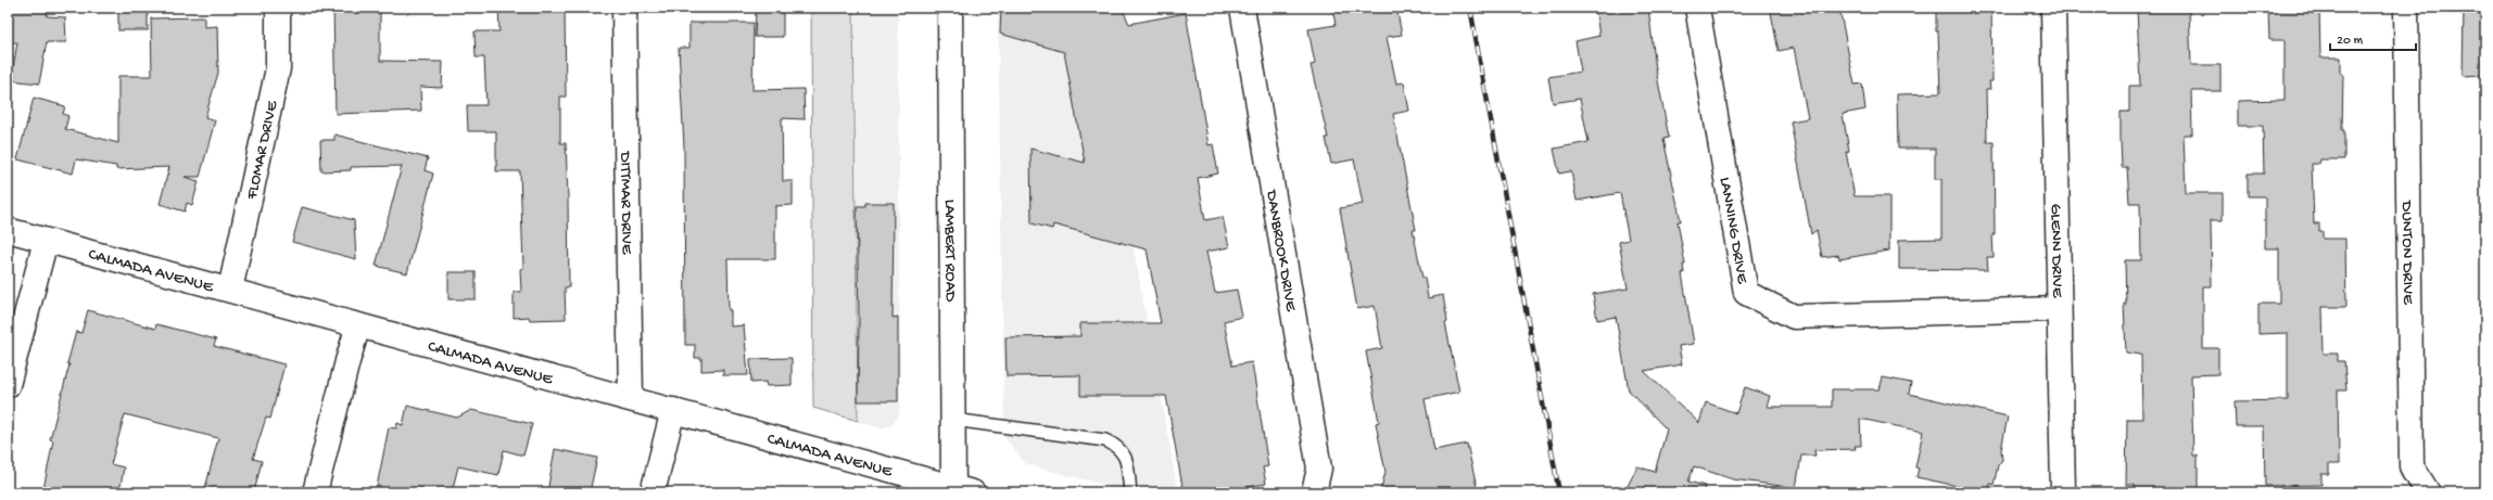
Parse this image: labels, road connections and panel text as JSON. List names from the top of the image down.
{
  "streets": {
    "street": [
      "FLOMAR DRIVE",
      "DITTMAR DRIVE",
      "LANNING DRIVE",
      "LAMBERT ROAD",
      "DANBROOK DRIVE",
      "GLENN DRIVE",
      "DUNTON DRIVE",
      "CALMADA AVENUE"
    ]
  },
  "crossings": [
    ["FLOMAR DRIVE", "CALMADA AVENUE"],
    ["DITTMAR DRIVE", "CALMADA AVENUE"],
    ["LANNING DRIVE", "GLENN DRIVE"],
    ["LAMBERT ROAD", "CALMADA AVENUE"]
  ],
  "scale_bar": "20 m"
}
